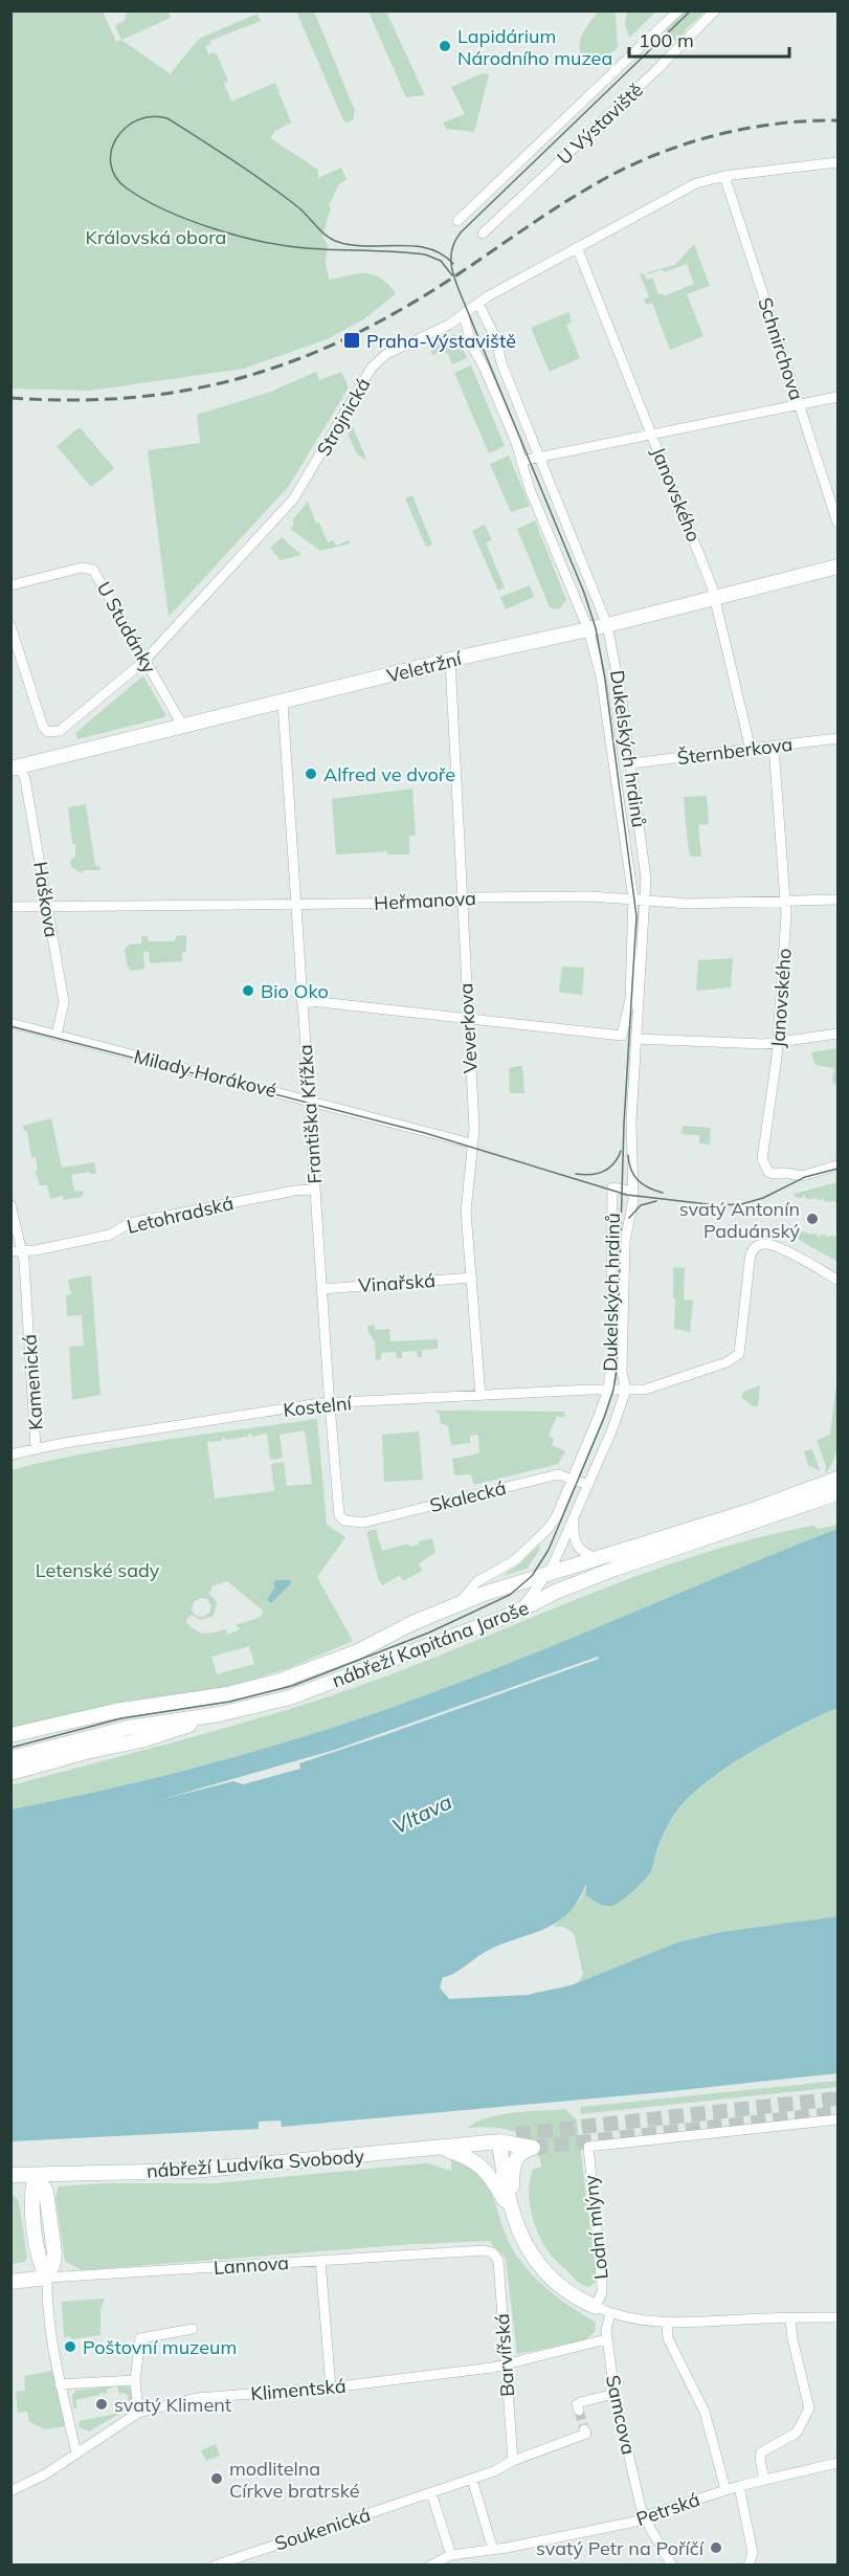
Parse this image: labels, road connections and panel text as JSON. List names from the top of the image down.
{
  "streets": {
    "main road": [
      "Veletržní",
      "nábřeží Kapitána Jaroše",
      "nábřeží Ludvíka Svobody",
      "Lannova"
    ],
    "street": [
      "U Výstaviště",
      "Schnirchova",
      "Strojnická",
      "Janovského",
      "U Studánky",
      "Dukelských hrdinů",
      "Šternberkova",
      "Haškova",
      "Heřmanova",
      "Veverkova",
      "Milady Horákové",
      "Františka Křížka",
      "Letohradská",
      "Vinařská",
      "Kamenická",
      "Kostelní",
      "Skalecká",
      "Lodní mlýny",
      "Barvířská",
      "Klimentská",
      "Samcova",
      "Petrská",
      "Soukenická"
    ]
  },
  "crossings": [
    ["Schnirchova", "Strojnická"],
    ["Strojnická", "Janovského"],
    ["Strojnická", "U Studánky"],
    ["Strojnická", "Dukelských hrdinů"],
    ["Janovského", "Veletržní"],
    ["Janovského", "Šternberkova"],
    ["Janovského", "Heřmanova"],
    ["U Studánky", "Veletržní"],
    ["Veletržní", "Dukelských hrdinů"],
    ["Veletržní", "Haškova"],
    ["Veletržní", "Veverkova"],
    ["Veletržní", "Františka Křížka"],
    ["Dukelských hrdinů", "Šternberkova"],
    ["Dukelských hrdinů", "Heřmanova"],
    ["Dukelských hrdinů", "Veverkova"],
    ["Dukelských hrdinů", "Kostelní"],
    ["Dukelských hrdinů", "Skalecká"],
    ["Dukelských hrdinů", "nábřeží Kapitána Jaroše"],
    ["Haškova", "Heřmanova"],
    ["Haškova", "Milady Horákové"],
    ["Heřmanova", "Veverkova"],
    ["Heřmanova", "Františka Křížka"],
    ["Veverkova", "Milady Horákové"],
    ["Veverkova", "Vinařská"],
    ["Veverkova", "Kostelní"],
    ["Milady Horákové", "Františka Křížka"],
    ["Františka Křížka", "Letohradská"],
    ["Františka Křížka", "Vinařská"],
    ["Františka Křížka", "Kostelní"],
    ["Františka Křížka", "Skalecká"],
    ["Letohradská", "Kamenická"],
    ["Kamenická", "Kostelní"],
    ["Lannova", "Barvířská"],
    ["Barvířská", "Klimentská"],
    ["Klimentská", "Samcova"],
    ["Samcova", "Petrská"]
  ],
  "water": ["Vltava"],
  "parks": ["Královská obora", "Letenské sady"],
  "places": {
    "other": [
      "Lapidárium Národního muzea",
      "Alfred ve dvoře",
      "Bio Oko",
      "svatý Antonín Paduánský",
      "Poštovní muzeum",
      "svatý Kliment",
      "modlitelna Církve bratrské",
      "svatý Petr na Poříčí"
    ],
    "transit": ["Praha-Výstaviště"]
  },
  "scale_bar": "100 m"
}
